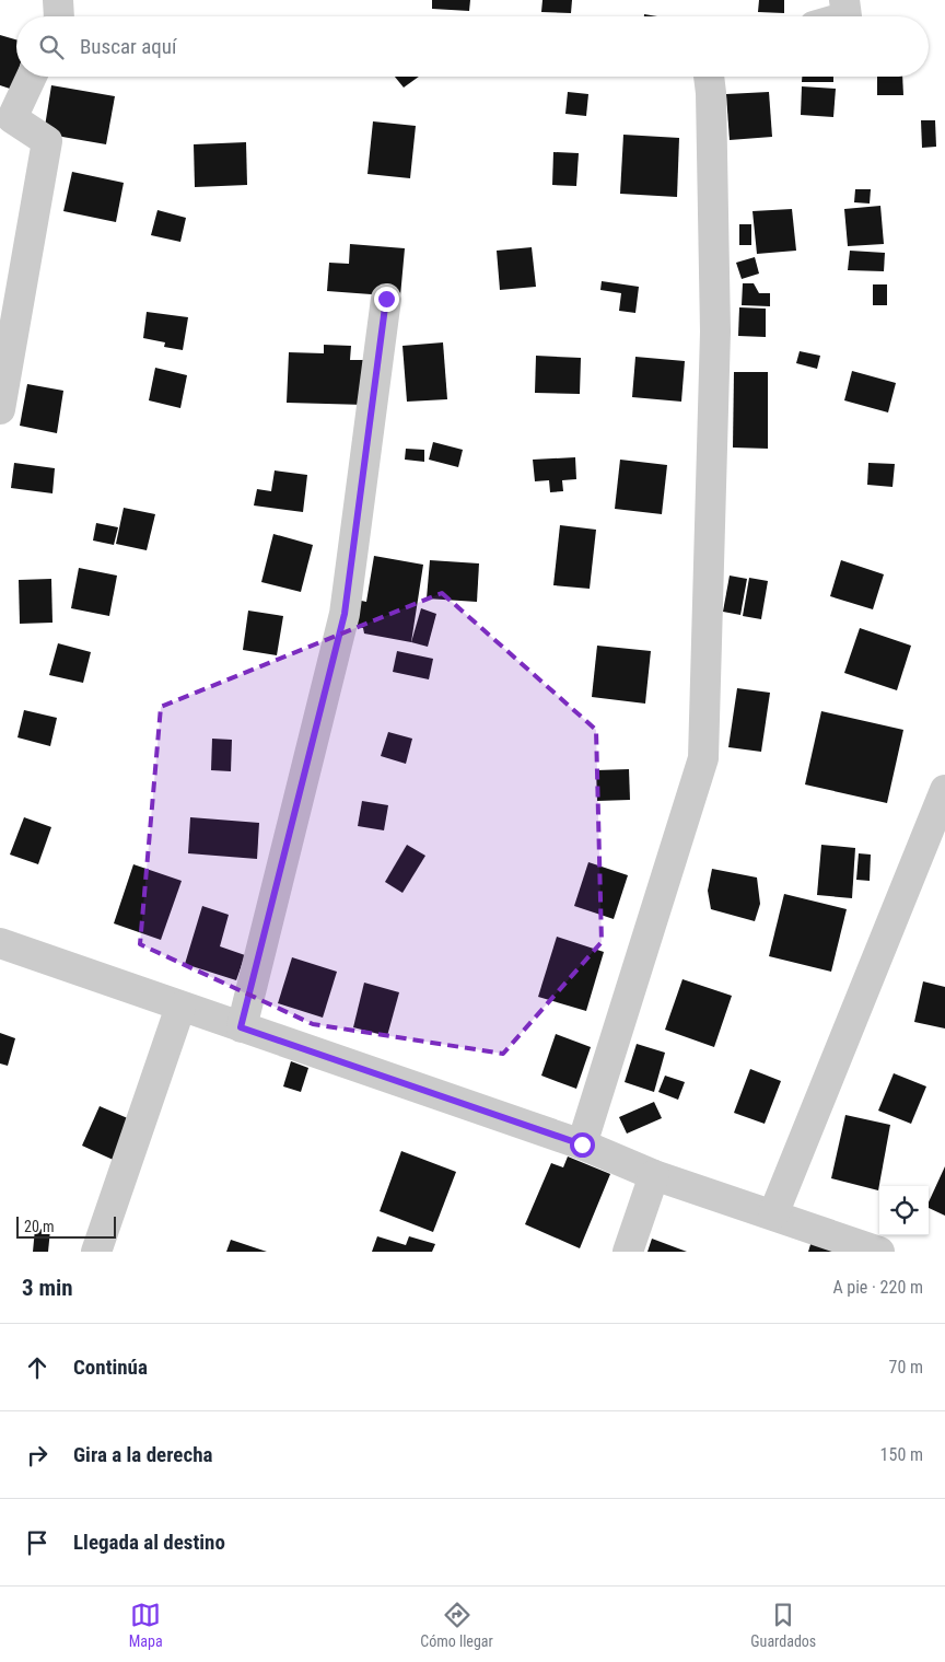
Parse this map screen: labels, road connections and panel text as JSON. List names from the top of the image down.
{
  "scale_bar": "20 m",
  "page": {
    "search": "Buscar aquí",
    "scale": "20 m",
    "heading": ["3 min", "A pie · 220 m"],
    "list": [
      ["Continúa", "70 m"],
      ["Gira a la derecha", "150 m"],
      "Llegada al destino"
    ],
    "nav": ["Mapa", "Cómo llegar", "Guardados"]
  }
}
